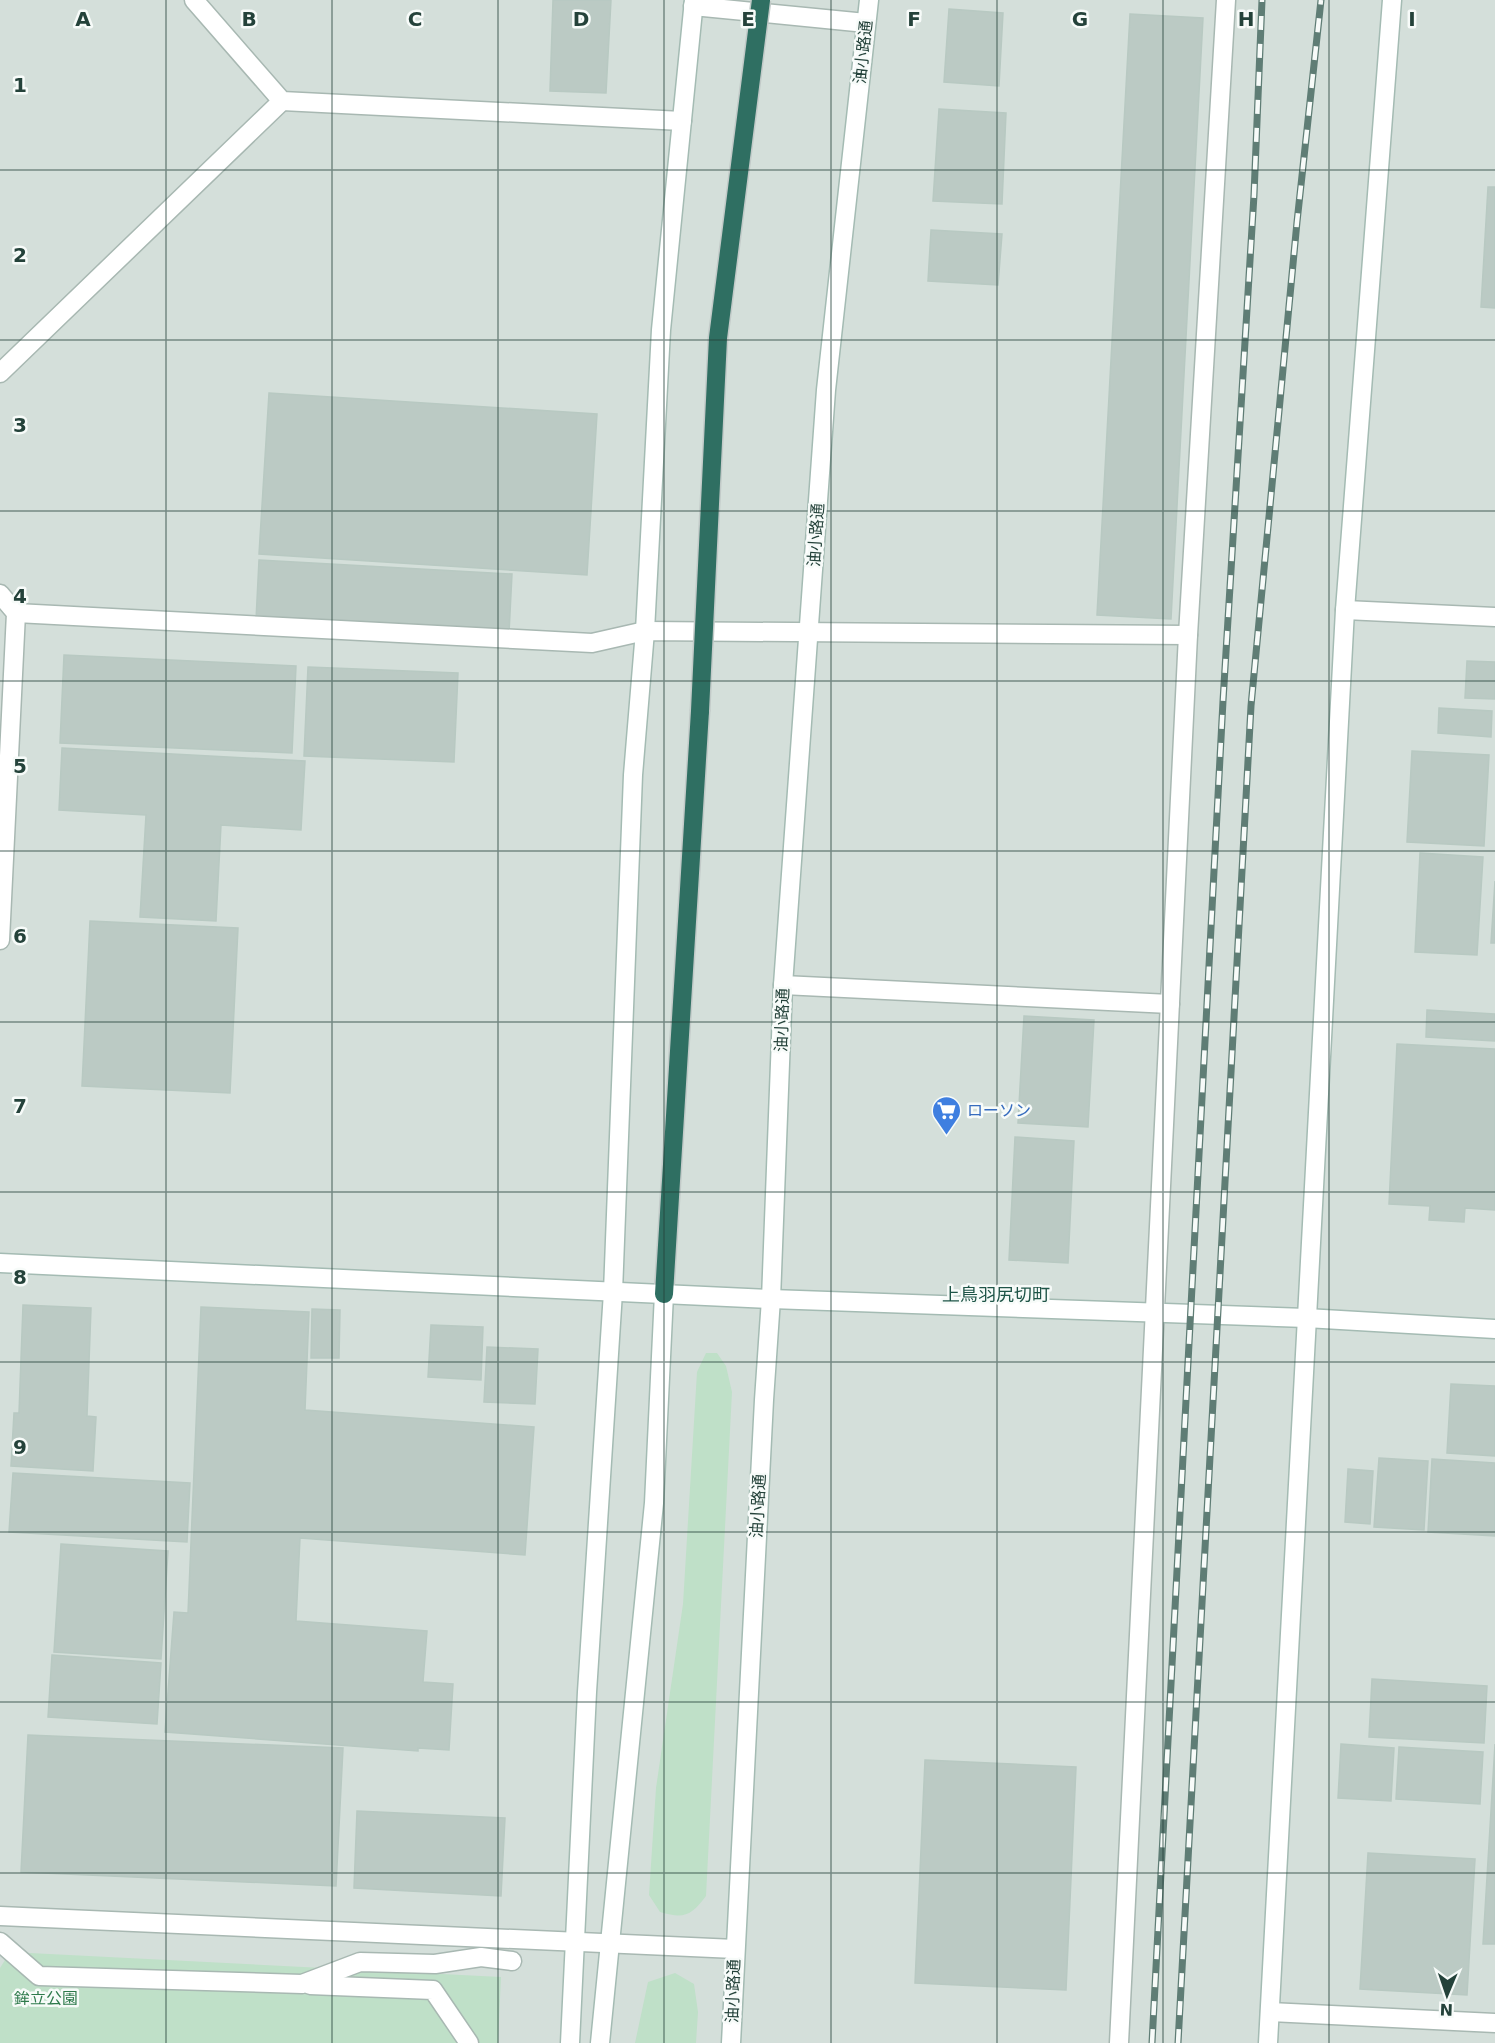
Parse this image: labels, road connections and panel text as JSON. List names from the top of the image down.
{
  "streets": {
    "street": ["油小路通"]
  },
  "districts": ["上鳥羽尻切町"],
  "parks": ["鉾立公園"],
  "places": {
    "supermarket": ["ローソン"]
  },
  "north": "bottom",
  "grid": {
    "columns": [
      "A",
      "B",
      "C",
      "D",
      "E",
      "F",
      "G",
      "H",
      "I"
    ],
    "rows": [
      "1",
      "2",
      "3",
      "4",
      "5",
      "6",
      "7",
      "8",
      "9"
    ]
  }
}
